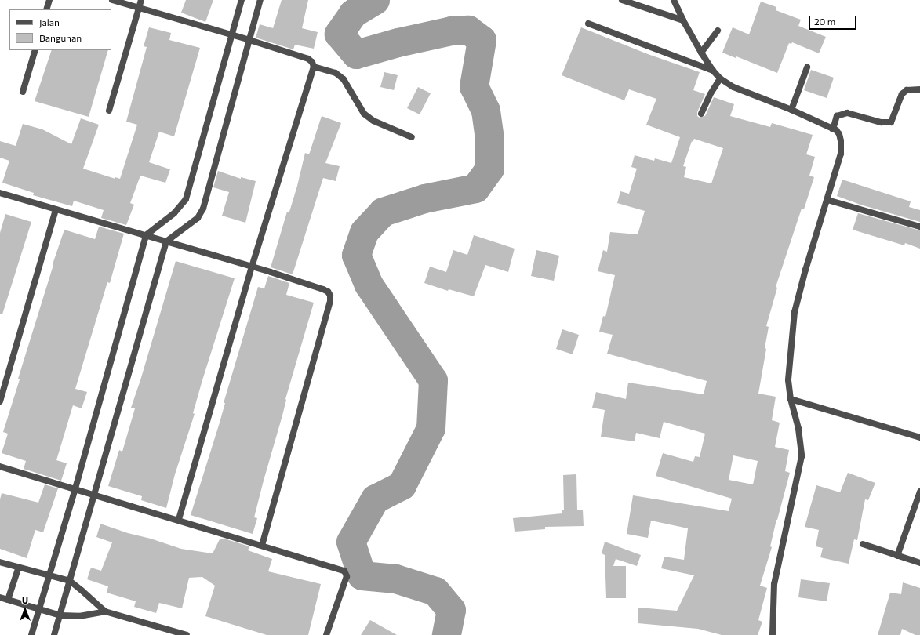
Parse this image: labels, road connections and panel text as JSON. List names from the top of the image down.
{
  "legend": ["Jalan", "Bangunan"],
  "scale_bar": "20 m",
  "north": "top"
}
